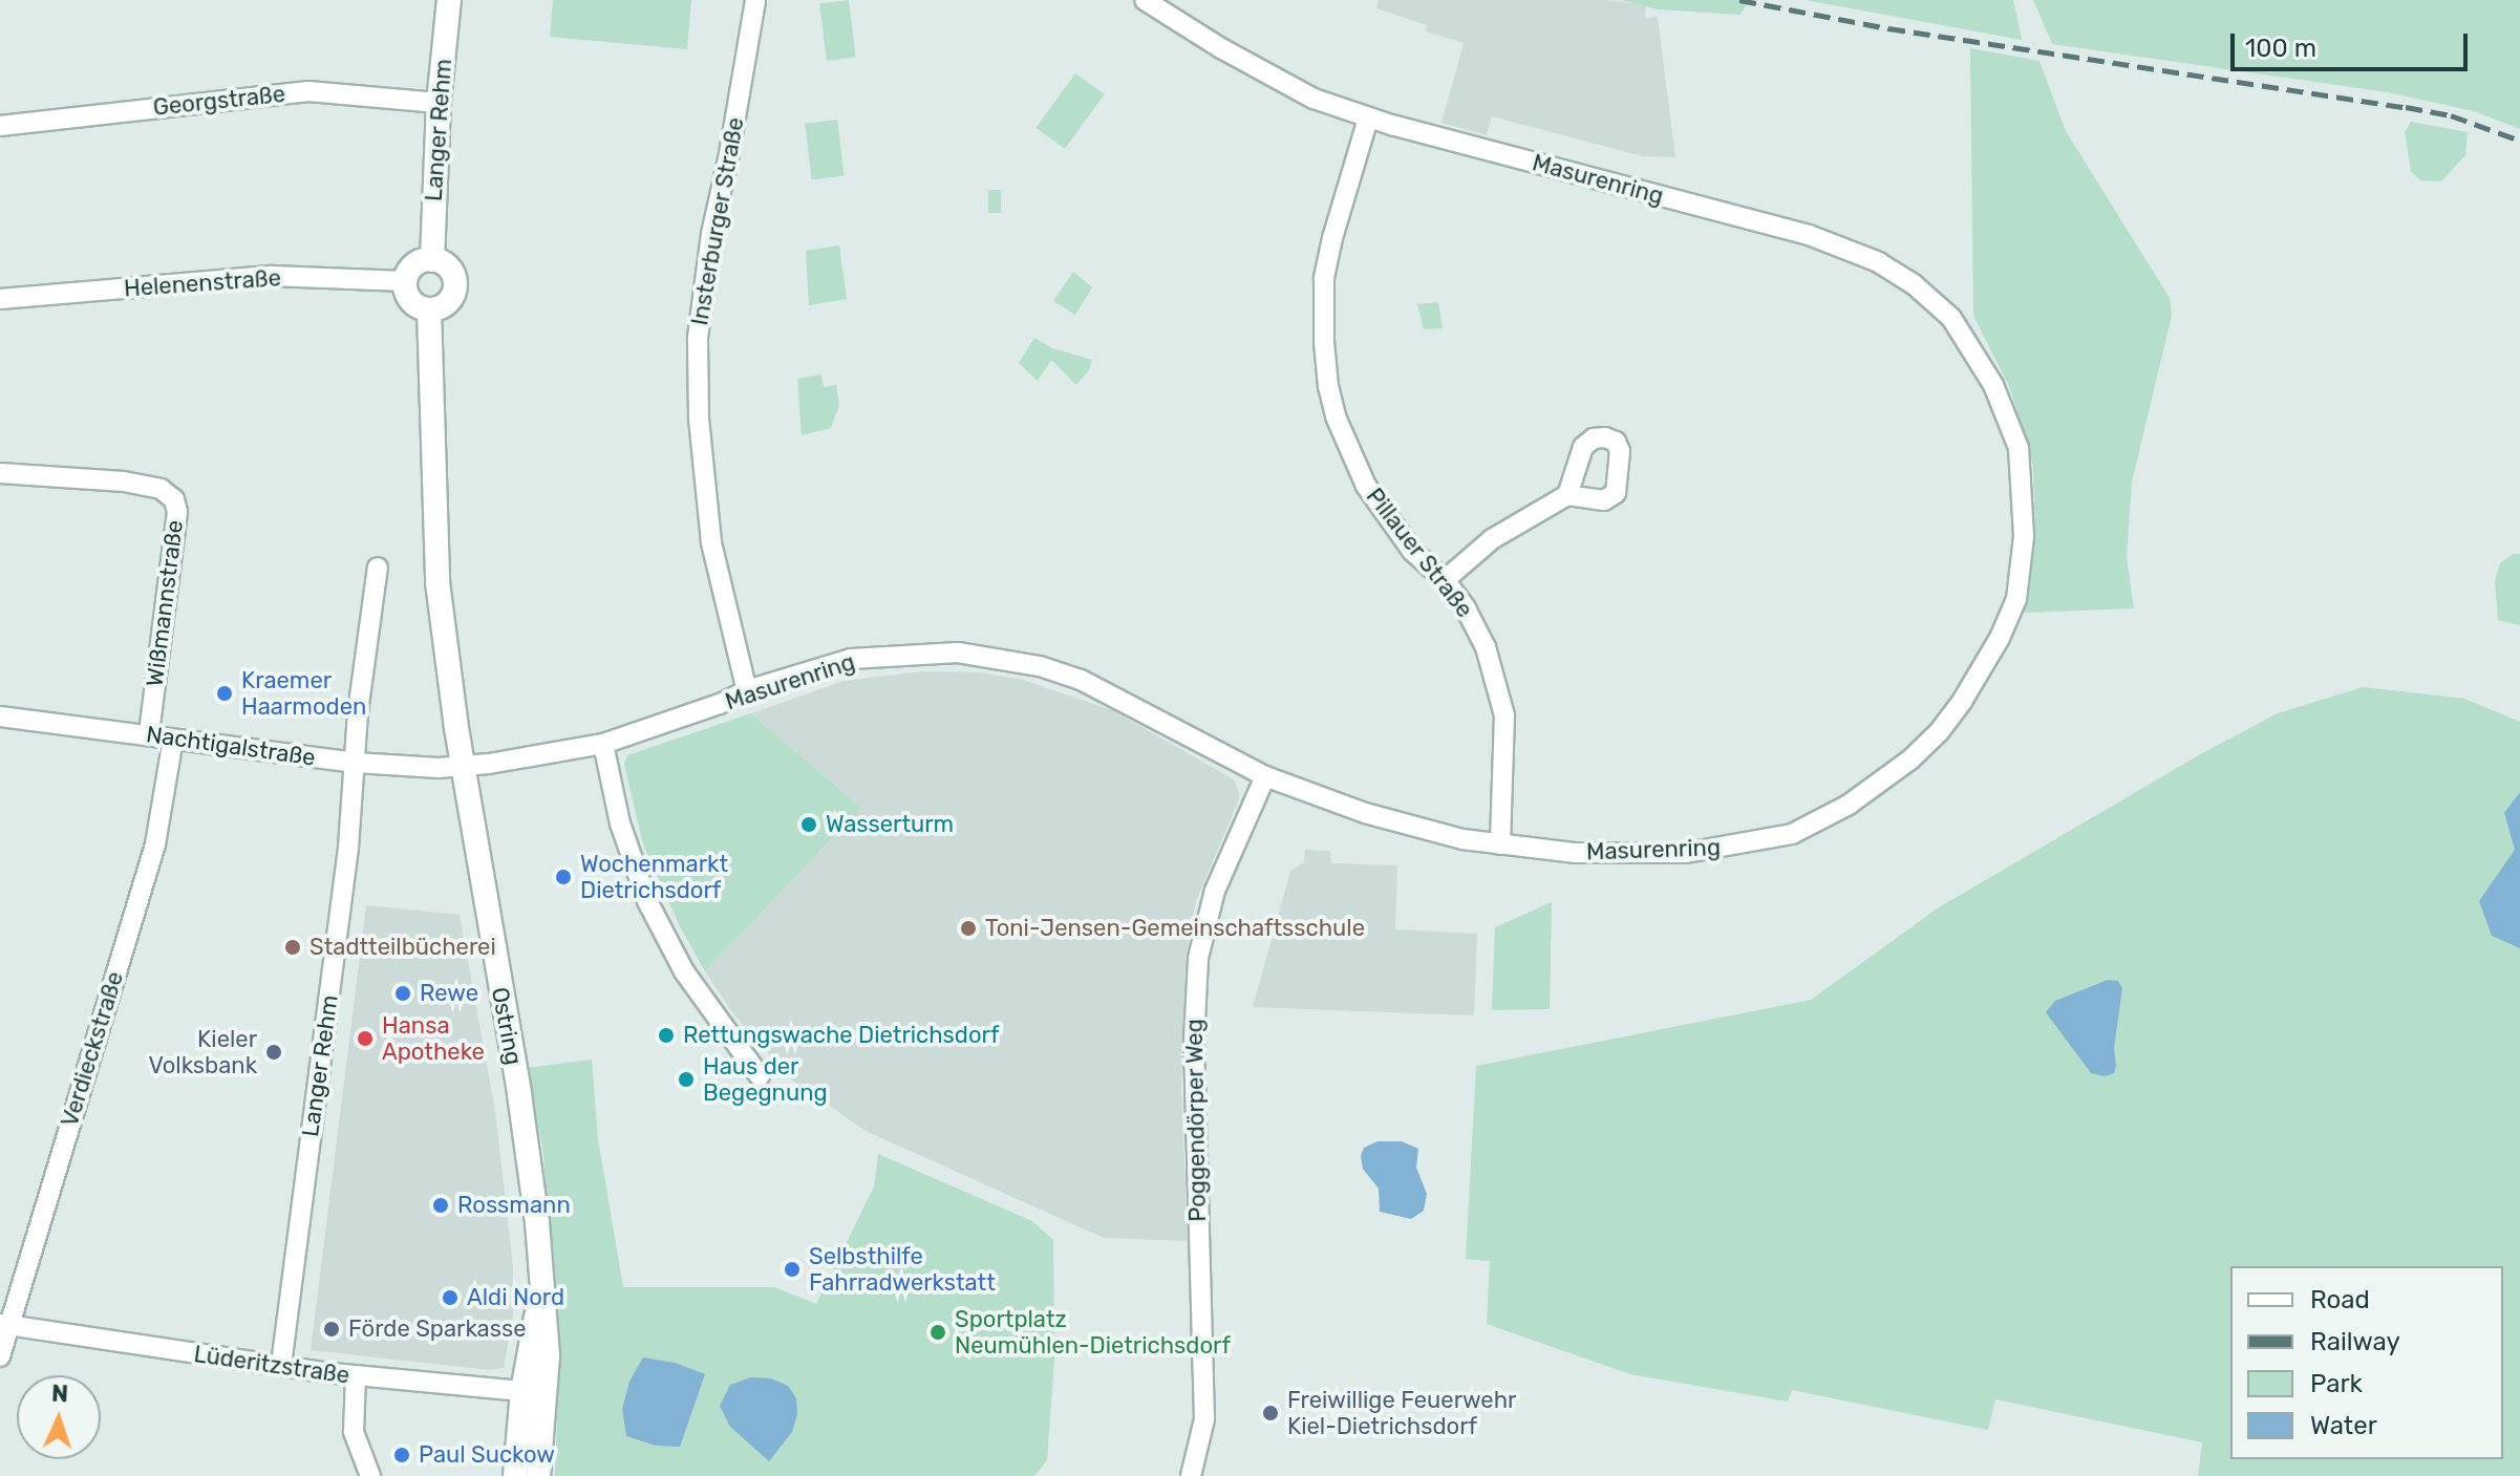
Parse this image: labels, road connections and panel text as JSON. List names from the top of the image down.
{
  "streets": {
    "street": [
      "Georgstraße",
      "Langer Rehm",
      "Masurenring",
      "Insterburger Straße",
      "Helenenstraße",
      "Pillauer Straße",
      "Wißmannstraße",
      "Nachtigalstraße",
      "Ostring",
      "Verdieckstraße",
      "Poggendörper Weg",
      "Lüderitzstraße"
    ]
  },
  "crossings": [
    ["Georgstraße", "Langer Rehm"],
    ["Langer Rehm", "Helenenstraße"],
    ["Langer Rehm", "Nachtigalstraße"],
    ["Langer Rehm", "Lüderitzstraße"],
    ["Masurenring", "Insterburger Straße"],
    ["Masurenring", "Pillauer Straße"],
    ["Masurenring", "Nachtigalstraße"],
    ["Masurenring", "Ostring"],
    ["Masurenring", "Poggendörper Weg"],
    ["Wißmannstraße", "Nachtigalstraße"],
    ["Nachtigalstraße", "Ostring"],
    ["Nachtigalstraße", "Verdieckstraße"],
    ["Ostring", "Lüderitzstraße"],
    ["Verdieckstraße", "Lüderitzstraße"]
  ],
  "places": [
    "Kraemer Haarmoden",
    "Wasserturm",
    "Wochenmarkt Dietrichsdorf",
    "Toni-Jensen-Gemeinschaftsschule",
    "Stadtteilbücherei",
    "Rewe",
    "Rettungswache Dietrichsdorf",
    "Hansa Apotheke",
    "Kieler Volksbank",
    "Haus der Begegnung",
    "Rossmann",
    "Selbsthilfe Fahrradwerkstatt",
    "Aldi Nord",
    "Förde Sparkasse",
    "Sportplatz Neumühlen-Dietrichsdorf",
    "Freiwillige Feuerwehr Kiel-Dietrichsdorf",
    "Paul Suckow"
  ],
  "legend": [
    "Road",
    "Railway",
    "Park",
    "Water"
  ],
  "scale_bar": "100 m",
  "north": "top"
}
